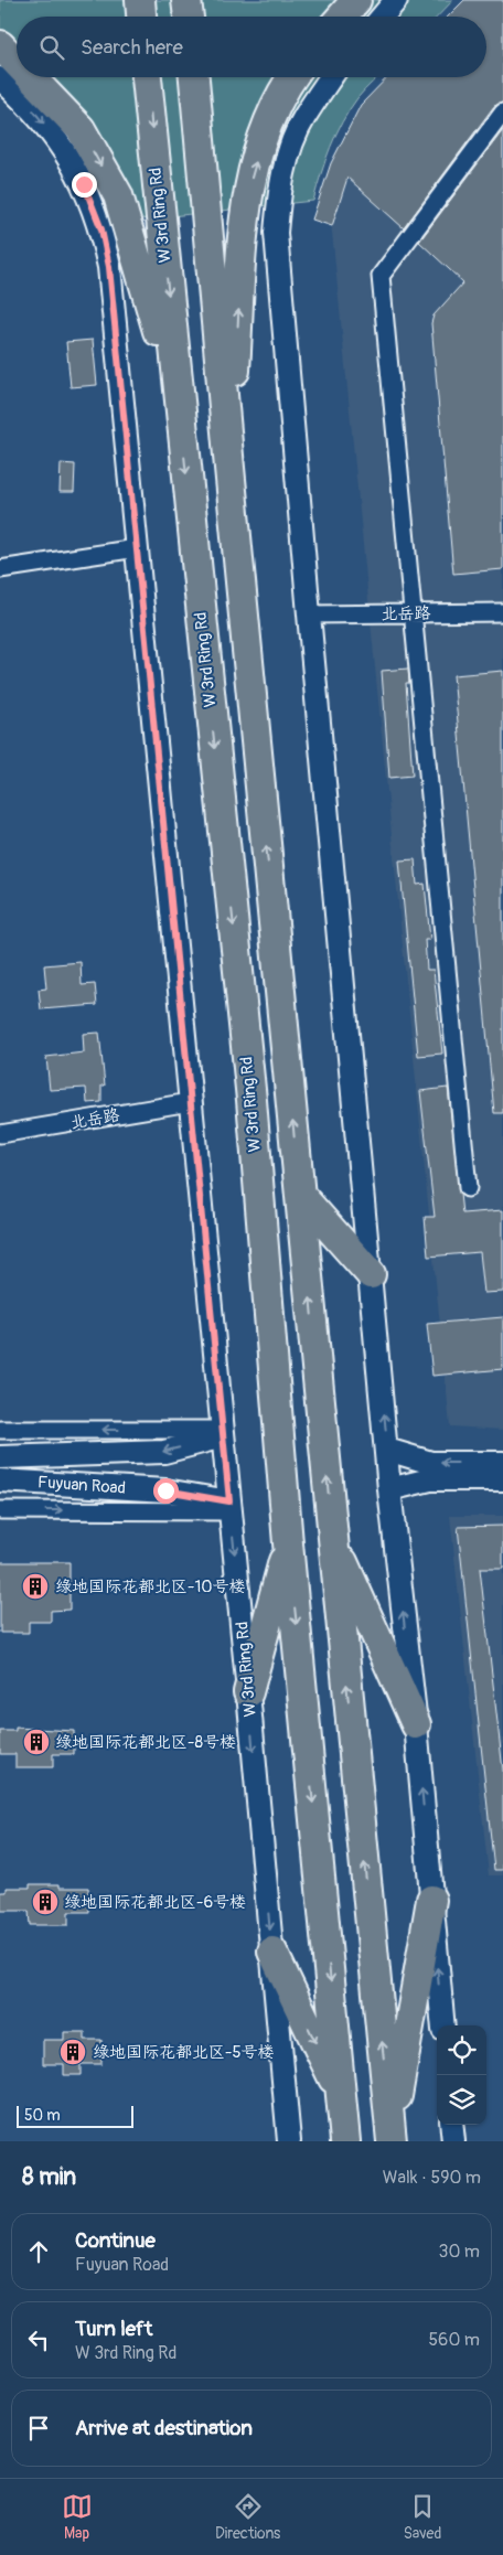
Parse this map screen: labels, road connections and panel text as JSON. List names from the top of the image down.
{
  "streets": {
    "highway": ["W 3rd Ring Rd"],
    "main road": ["Fuyuan Road"],
    "street": ["北岳路"]
  },
  "crossings": [
    ["W 3rd Ring Rd", "北岳路"],
    ["W 3rd Ring Rd", "Fuyuan Road"]
  ],
  "places": {
    "building": [
      "绿地国际花都北区-10号楼",
      "绿地国际花都北区-8号楼",
      "绿地国际花都北区-6号楼",
      "绿地国际花都北区-5号楼"
    ]
  },
  "scale_bar": "50 m",
  "page": {
    "search": "Search here",
    "scale": "50 m",
    "heading": ["8 min", "Walk · 590 m"],
    "list": [
      ["Continue", "Fuyuan Road", "30 m"],
      ["Turn left", "W 3rd Ring Rd", "560 m"],
      "Arrive at destination"
    ],
    "nav": ["Map", "Directions", "Saved"]
  }
}
